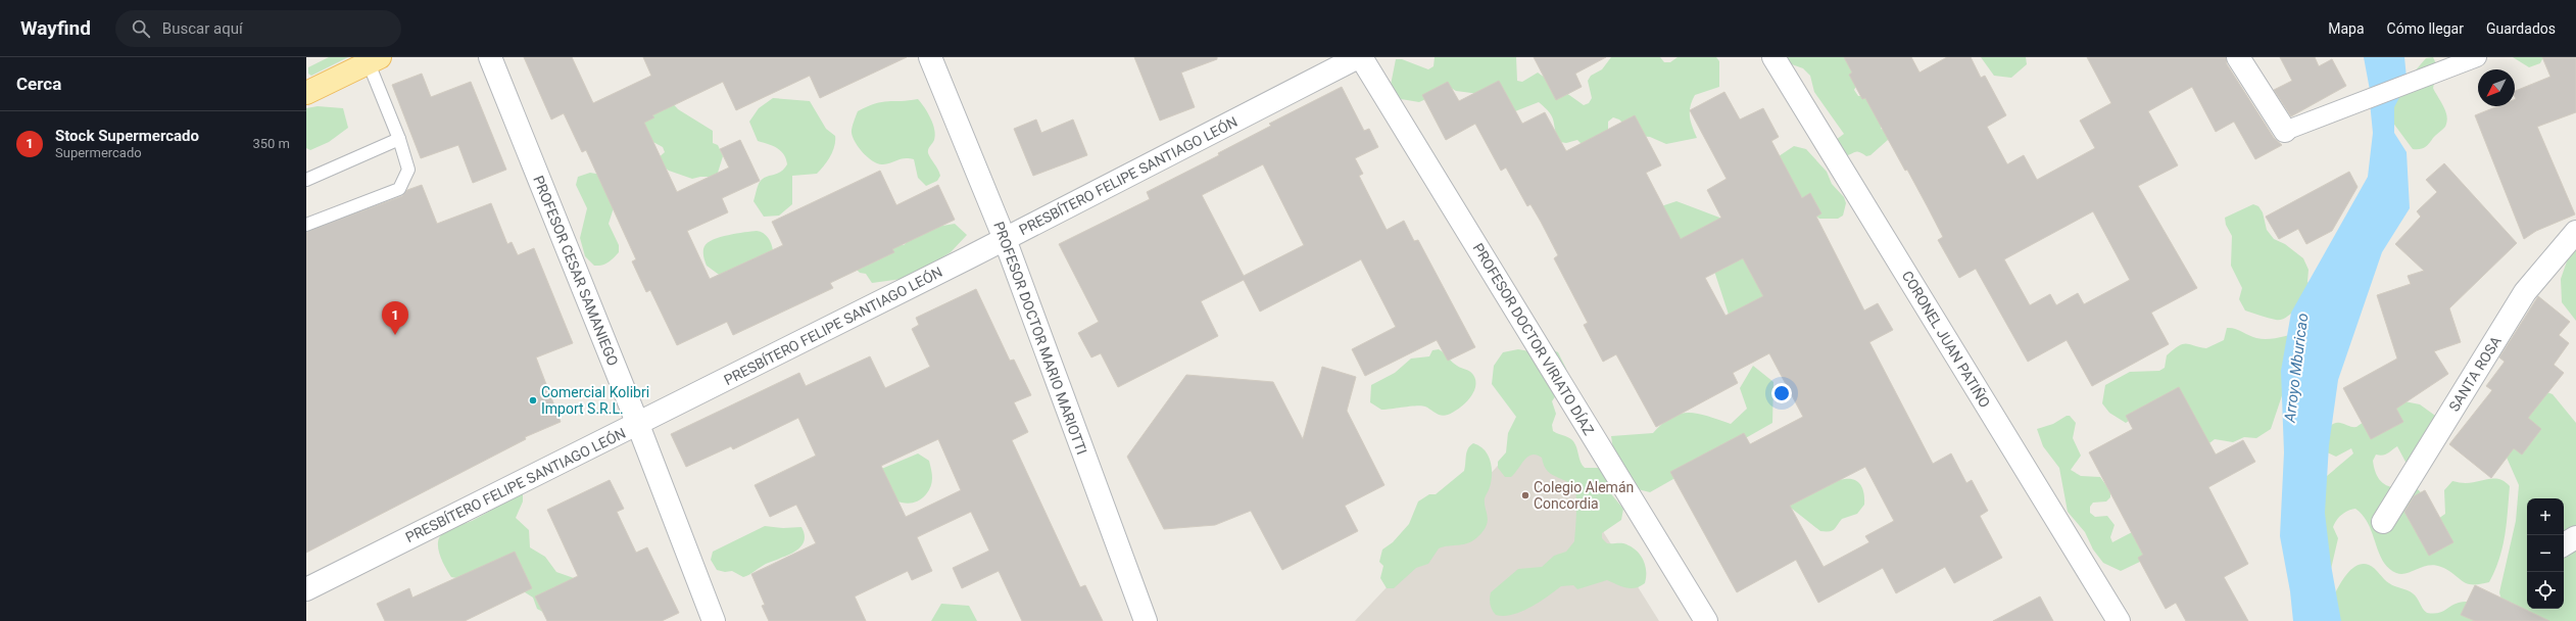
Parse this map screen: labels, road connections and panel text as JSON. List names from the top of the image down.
{
  "streets": {
    "street": [
      "PRESBÍTERO FELIPE SANTIAGO LEÓN",
      "PROFESOR CESAR SAMANIEGO",
      "PROFESOR DOCTOR MARIO MARIOTTI",
      "PROFESOR DOCTOR VIRIATO DÍAZ",
      "CORONEL JUAN PATIÑO",
      "SANTA ROSA"
    ]
  },
  "crossings": [
    ["PRESBÍTERO FELIPE SANTIAGO LEÓN", "PROFESOR CESAR SAMANIEGO"],
    ["PRESBÍTERO FELIPE SANTIAGO LEÓN", "PROFESOR DOCTOR MARIO MARIOTTI"],
    ["PRESBÍTERO FELIPE SANTIAGO LEÓN", "PROFESOR DOCTOR VIRIATO DÍAZ"]
  ],
  "water": ["Arroyo Mburicao"],
  "places": ["Comercial Kolibri Import S.R.L.", "Colegio Alemán Concordia"],
  "north": "bottom left",
  "page": {
    "header": "Wayfind",
    "search": "Buscar aquí",
    "nav": ["Mapa", "Cómo llegar", "Guardados"],
    "heading": "Cerca",
    "list": [
      {
        "mark": "1",
        "name": "Stock Supermercado",
        "note": "Supermercado",
        "value": "350 m"
      }
    ],
    "pins": "1",
    "map_buttons": ["+", "−"]
  }
}
